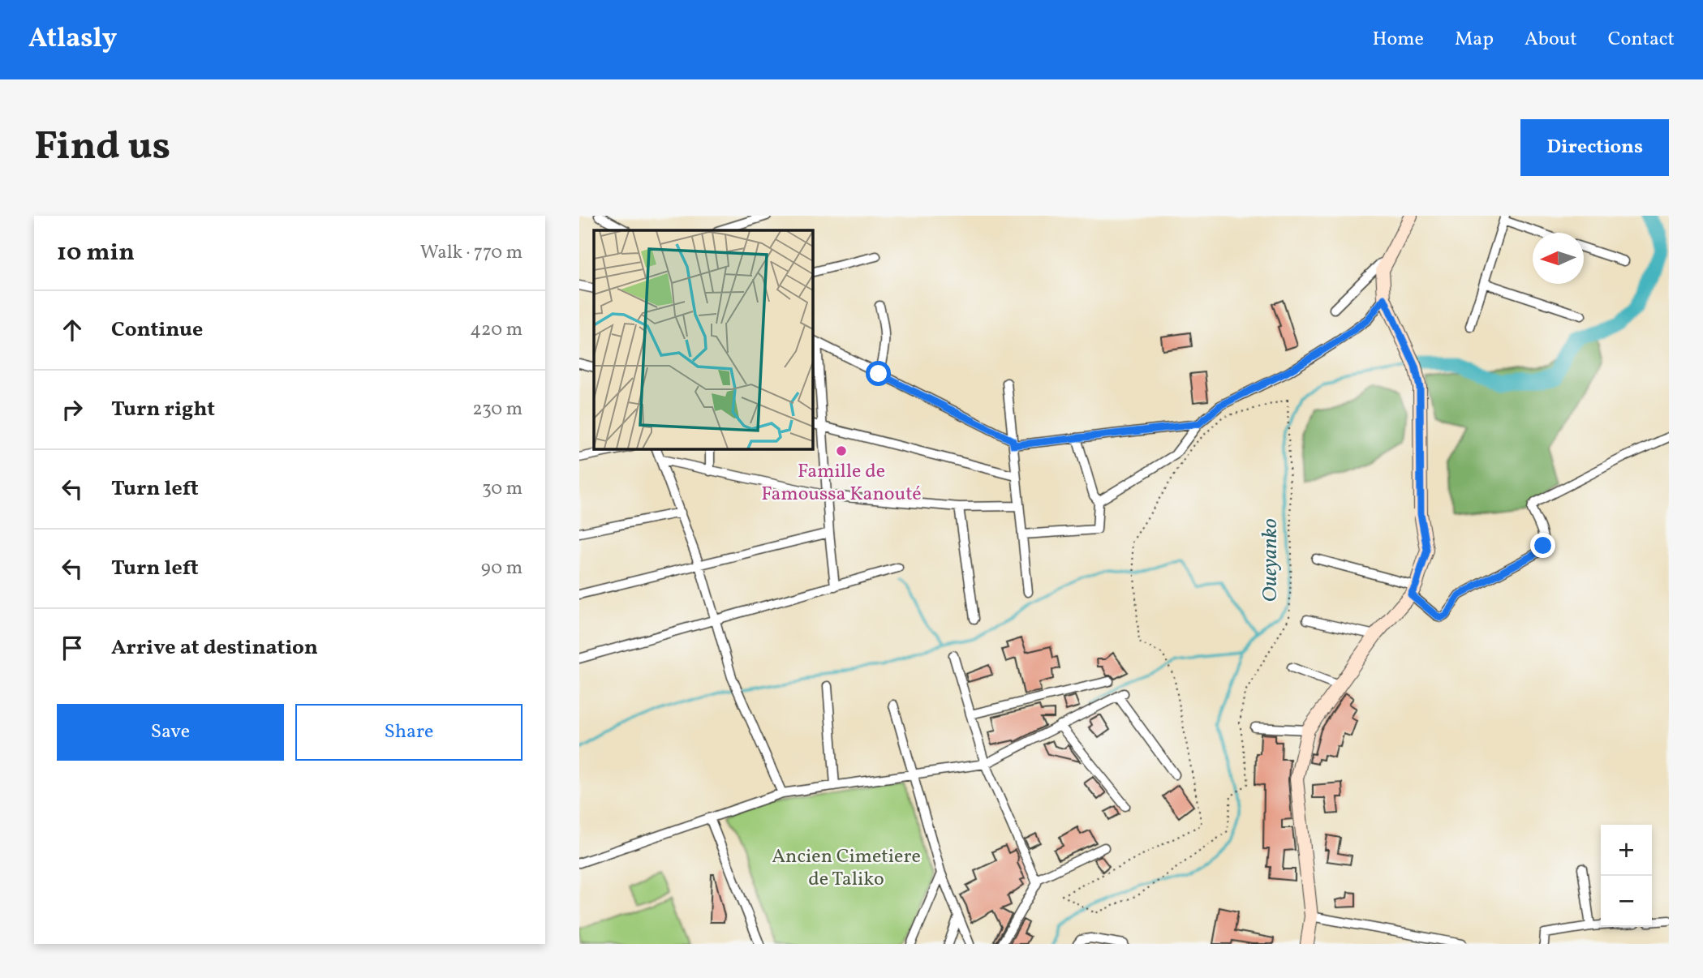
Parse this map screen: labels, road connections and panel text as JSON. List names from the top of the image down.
{
  "water": ["Oueyanko"],
  "parks": ["Ancien Cimetiere de Taliko"],
  "places": ["Famille de Famoussa Kanouté"],
  "north": "left",
  "page": {
    "header": "Atlasly",
    "nav": [
      "Home",
      "Map",
      "About",
      "Contact"
    ],
    "buttons": [
      "Directions",
      ["Save", "Share"]
    ],
    "title": "Find us",
    "heading": ["10 min", "Walk · 770 m"],
    "list": [
      ["Continue", "420 m"],
      ["Turn right", "230 m"],
      ["Turn left", "30 m"],
      ["Turn left", "90 m"],
      "Arrive at destination"
    ],
    "map_buttons": ["+", "−"]
  }
}
